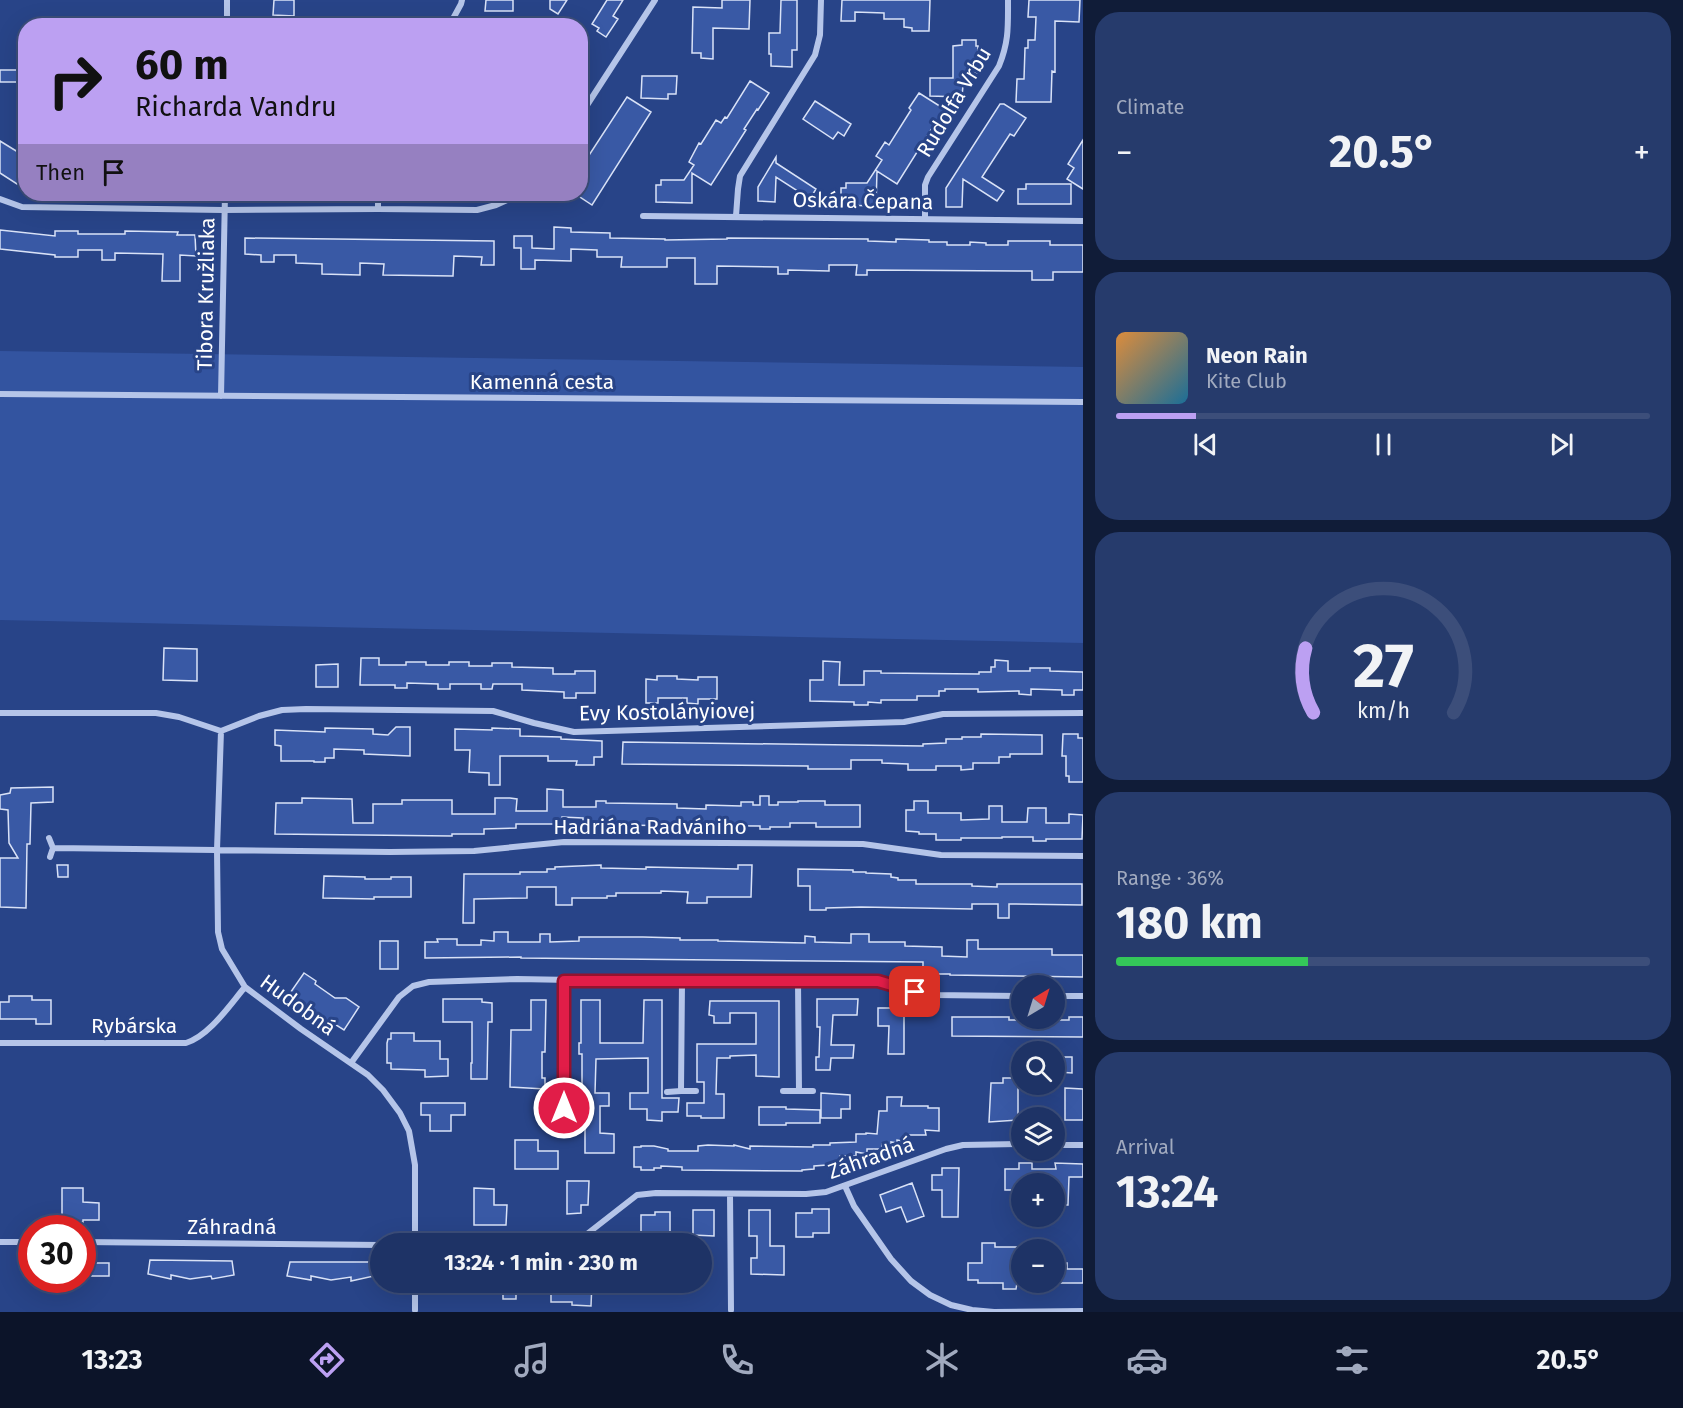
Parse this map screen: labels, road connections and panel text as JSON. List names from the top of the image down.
{
  "streets": {
    "street": [
      "Rudolfa Vrbu",
      "Oskára Čepana",
      "Tibora Kružliaka",
      "Kamenná cesta",
      "Evy Kostolányiovej",
      "Hadriána Radvániho",
      "Hudobná",
      "Rybárska",
      "Záhradná"
    ]
  },
  "crossings": [
    ["Rudolfa Vrbu", "Oskára Čepana"],
    ["Tibora Kružliaka", "Kamenná cesta"],
    ["Evy Kostolányiovej", "Hudobná"],
    ["Hadriána Radvániho", "Hudobná"],
    ["Hudobná", "Rybárska"]
  ],
  "north": "top right",
  "page": {
    "tile": [
      "Climate",
      ["Range · 36%", "180 km"],
      ["Arrival", "13:24"]
    ],
    "turn": ["60 m", "Richarda Vandru"],
    "heat": ["−", "20.5°", "+"],
    "then": "Then",
    "song": ["Neon Rain", "Kite Club"],
    "map_buttons": ["+", "−"],
    "limit": "30",
    "trip": "13:24 · 1 min · 230 m",
    "tabs": ["13:23", "20.5°"],
    "gauge": ["27", "km/h"]
  }
}
